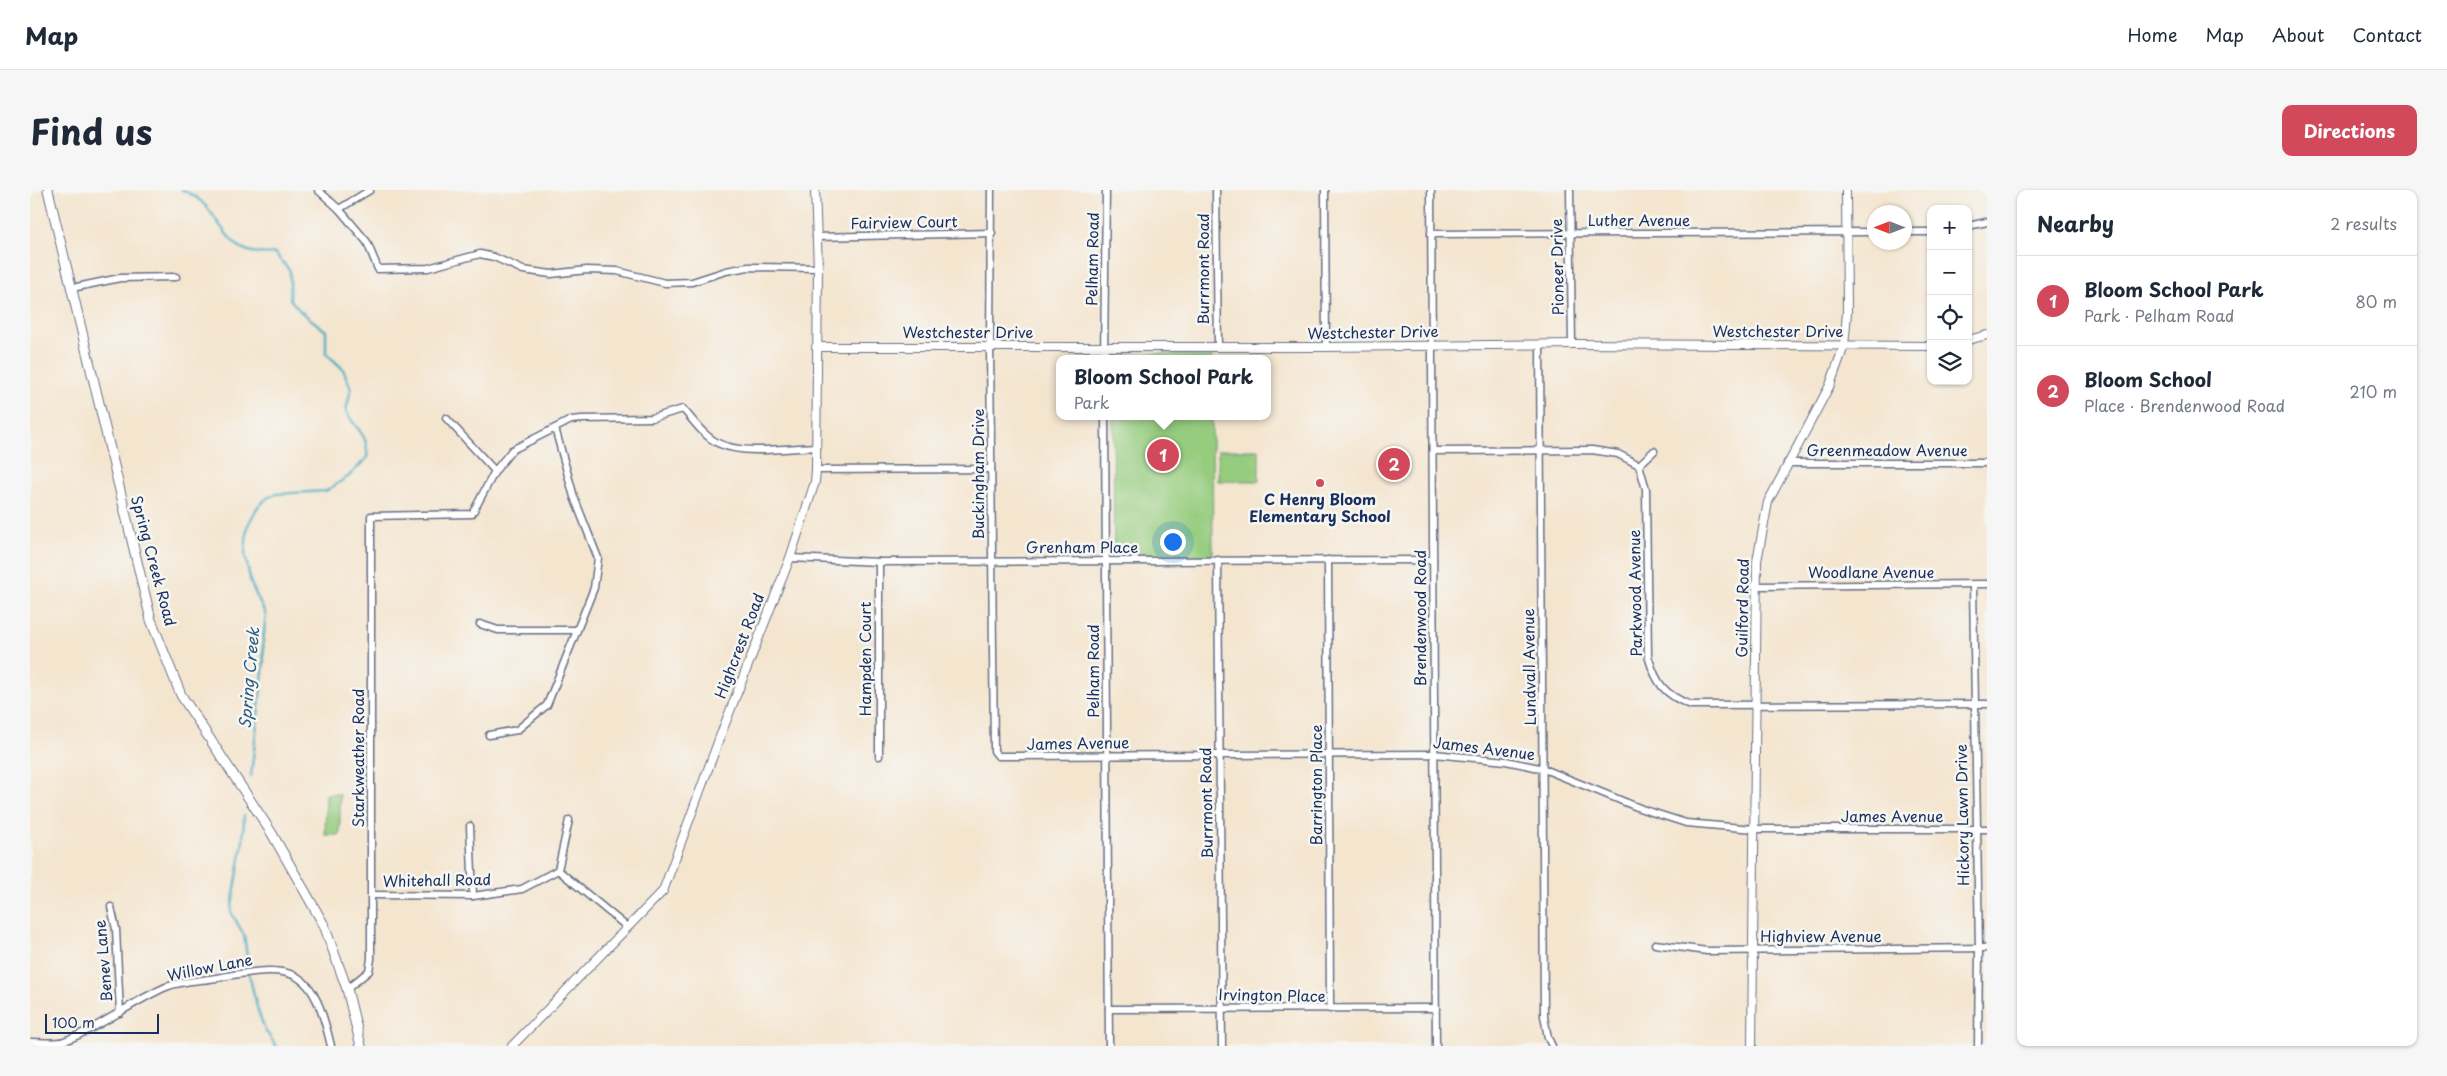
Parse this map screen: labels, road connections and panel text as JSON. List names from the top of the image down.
{
  "streets": {
    "main road": ["Spring Creek Road"],
    "street": [
      "Luther Avenue",
      "Fairview Court",
      "Pelham Road",
      "Pioneer Drive",
      "Burrmont Road",
      "Westchester Drive",
      "Greenmeadow Avenue",
      "Buckingham Drive",
      "Grenham Place",
      "Woodlane Avenue",
      "Parkwood Avenue",
      "Guilford Road",
      "Brendenwood Road",
      "Highcrest Road",
      "Hampden Court",
      "Lundvall Avenue",
      "James Avenue",
      "Starkweather Road",
      "Barrington Place",
      "Hickory Lawn Drive",
      "Whitehall Road",
      "Highview Avenue",
      "Benev Lane",
      "Willow Lane",
      "Irvington Place"
    ]
  },
  "crossings": [
    ["Luther Avenue", "Pioneer Drive"],
    ["Luther Avenue", "Guilford Road"],
    ["Luther Avenue", "Brendenwood Road"],
    ["Fairview Court", "Buckingham Drive"],
    ["Fairview Court", "Highcrest Road"],
    ["Pelham Road", "Westchester Drive"],
    ["Pelham Road", "Grenham Place"],
    ["Pelham Road", "James Avenue"],
    ["Pelham Road", "Irvington Place"],
    ["Pioneer Drive", "Westchester Drive"],
    ["Burrmont Road", "Westchester Drive"],
    ["Burrmont Road", "Grenham Place"],
    ["Burrmont Road", "James Avenue"],
    ["Burrmont Road", "Irvington Place"],
    ["Westchester Drive", "Buckingham Drive"],
    ["Westchester Drive", "Guilford Road"],
    ["Westchester Drive", "Brendenwood Road"],
    ["Westchester Drive", "Highcrest Road"],
    ["Westchester Drive", "Lundvall Avenue"],
    ["Greenmeadow Avenue", "Guilford Road"],
    ["Buckingham Drive", "Grenham Place"],
    ["Buckingham Drive", "James Avenue"],
    ["Grenham Place", "Brendenwood Road"],
    ["Grenham Place", "Highcrest Road"],
    ["Grenham Place", "Hampden Court"],
    ["Grenham Place", "Barrington Place"],
    ["Spring Creek Road", "Starkweather Road"],
    ["Woodlane Avenue", "Guilford Road"],
    ["Woodlane Avenue", "Hickory Lawn Drive"],
    ["Parkwood Avenue", "Guilford Road"],
    ["Parkwood Avenue", "Hickory Lawn Drive"],
    ["Guilford Road", "James Avenue"],
    ["Guilford Road", "Highview Avenue"],
    ["Brendenwood Road", "James Avenue"],
    ["Brendenwood Road", "Irvington Place"],
    ["Lundvall Avenue", "James Avenue"],
    ["James Avenue", "Barrington Place"],
    ["James Avenue", "Hickory Lawn Drive"],
    ["Starkweather Road", "Whitehall Road"],
    ["Barrington Place", "Irvington Place"],
    ["Hickory Lawn Drive", "Highview Avenue"],
    ["Benev Lane", "Willow Lane"]
  ],
  "water": ["Spring Creek"],
  "places": ["C Henry Bloom Elementary School"],
  "scale_bar": "100 m",
  "north": "left",
  "page": {
    "header": "Map",
    "nav": [
      "Home",
      "Map",
      "About",
      "Contact"
    ],
    "title": "Find us",
    "buttons": "Directions",
    "heading": ["Nearby", "2 results"],
    "map_buttons": ["+", "−"],
    "list": [
      {
        "mark": "1",
        "name": "Bloom School Park",
        "note": "Park · Pelham Road",
        "value": "80 m"
      },
      {
        "mark": "2",
        "name": "Bloom School",
        "note": "Place · Brendenwood Road",
        "value": "210 m"
      }
    ],
    "popup": ["Bloom School Park", "Park"],
    "pins": ["1", "2"],
    "scale": "100 m"
  }
}
